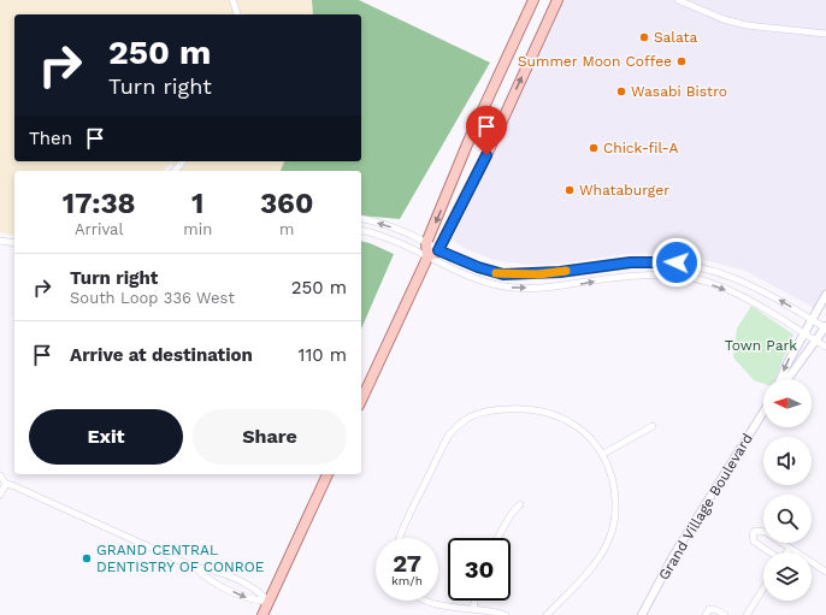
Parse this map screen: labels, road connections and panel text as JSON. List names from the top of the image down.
{
  "streets": {
    "street": ["Grand Village Boulevard"]
  },
  "parks": ["Town Park"],
  "places": [
    "Salata",
    "Summer Moon Coffee",
    "Wasabi Bistro",
    "Chick-fil-A",
    "Whataburger",
    "GRAND CENTRAL DENTISTRY OF CONROE"
  ],
  "north": "left",
  "page": {
    "turn": ["250 m", "Turn right"],
    "then": "Then",
    "eta": [
      "17:38",
      "Arrival",
      "1",
      "min",
      "360",
      "m"
    ],
    "list": [
      {
        "name": "Turn right",
        "note": "South Loop 336 West",
        "value": "250 m"
      },
      {
        "name": "Arrive at destination",
        "value": "110 m"
      }
    ],
    "buttons": ["Exit", "Share"],
    "speed": "27 km/h",
    "limit": "30"
  }
}
